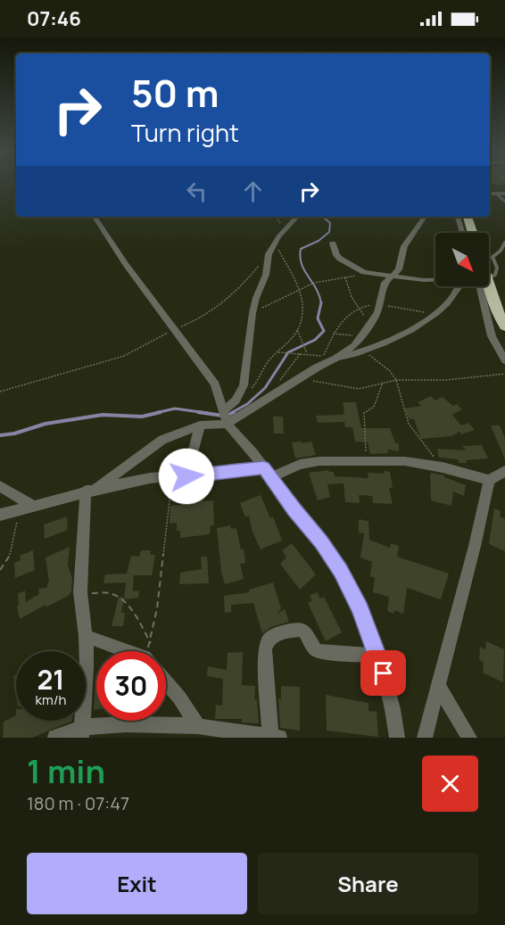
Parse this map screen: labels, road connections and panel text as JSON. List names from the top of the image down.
{
  "north": "bottom right",
  "page": {
    "status": "07:46",
    "turn": ["50 m", "Turn right"],
    "speed": "21 km/h",
    "limit": "30",
    "heading": ["1 min", "180 m · 07:47"],
    "buttons": ["Exit", "Share"]
  }
}
